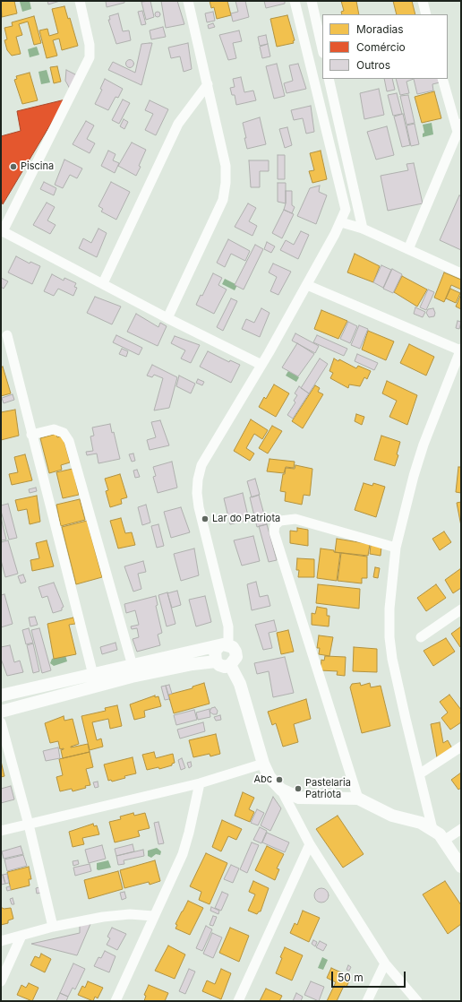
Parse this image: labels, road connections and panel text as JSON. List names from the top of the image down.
{
  "places": [
    "Piscina",
    "Lar do Patriota",
    "Abc",
    "Pastelaria Patriota"
  ],
  "legend": ["Moradias", "Comércio", "Outros"],
  "scale_bar": "50 m"
}
